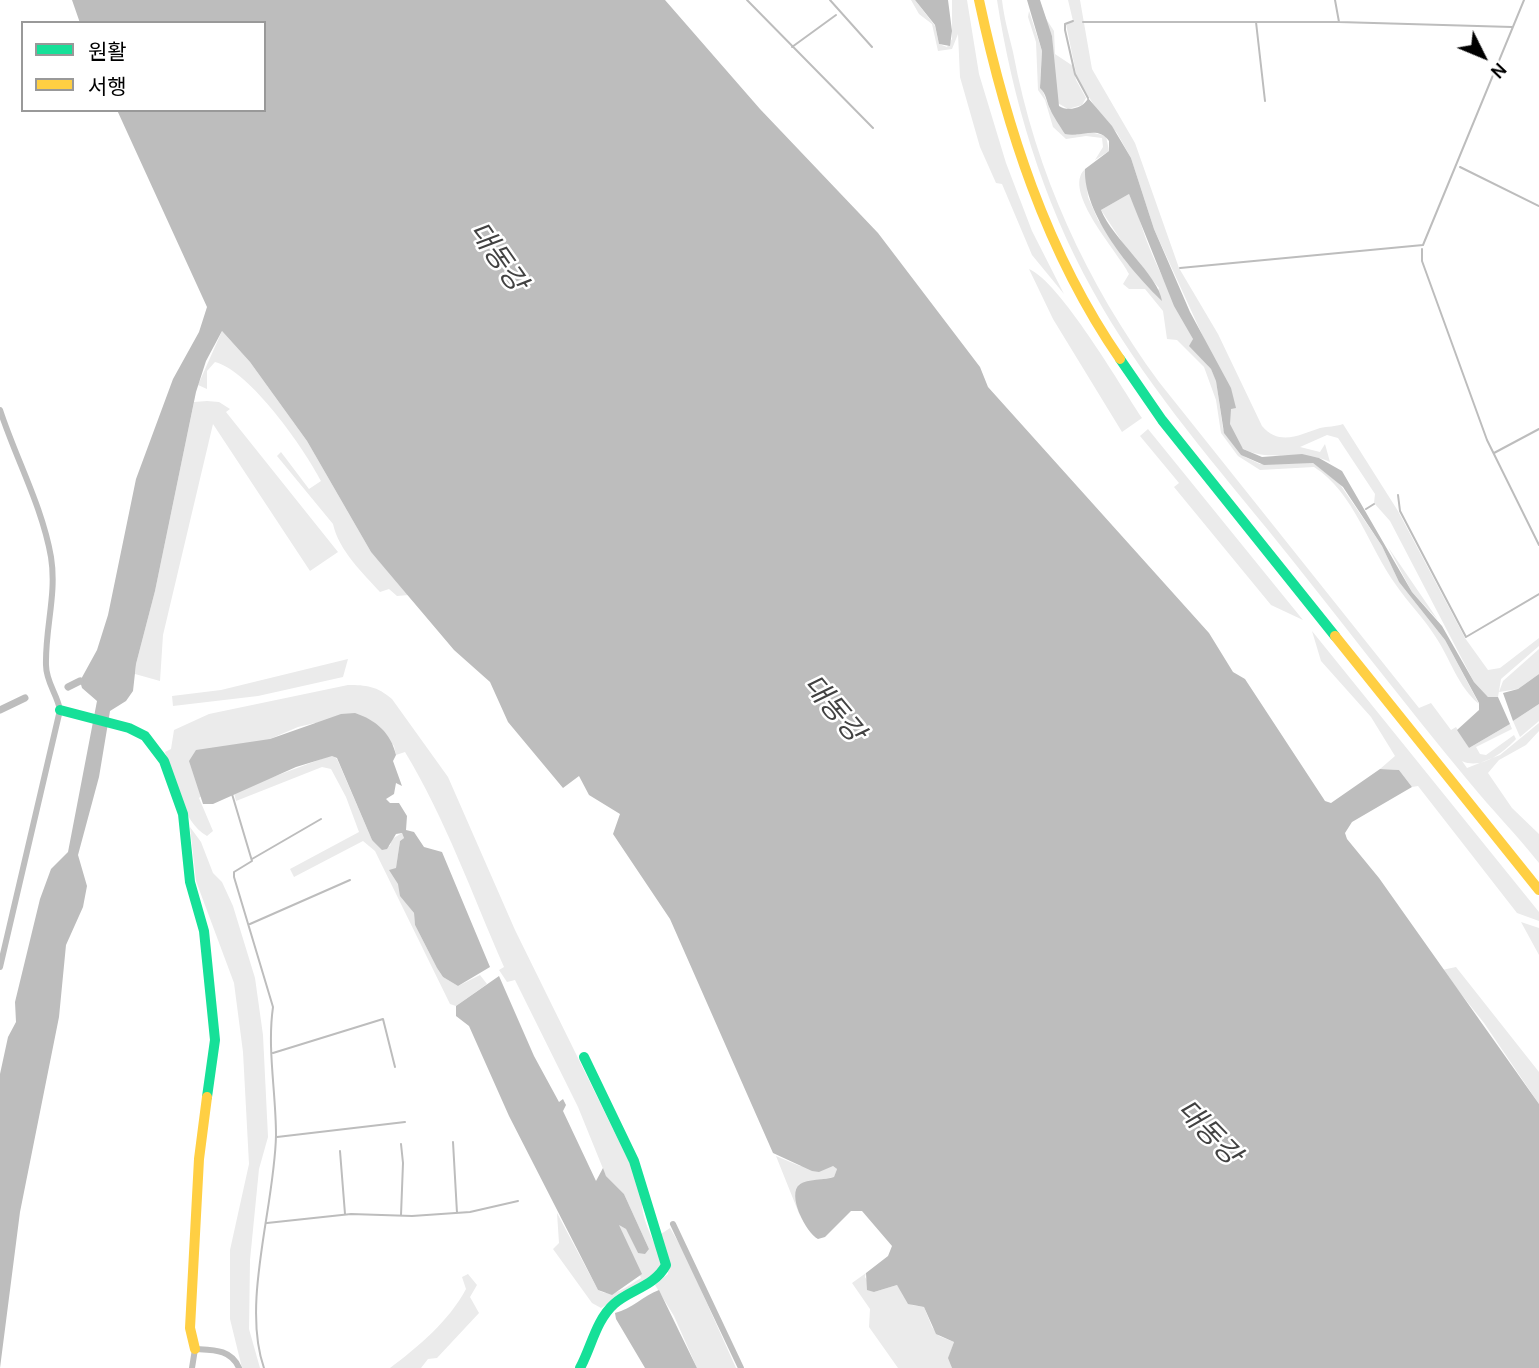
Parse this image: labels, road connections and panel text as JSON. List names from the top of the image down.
{
  "water": ["대동강"],
  "legend": ["원활", "서행"],
  "north": "bottom right"
}
